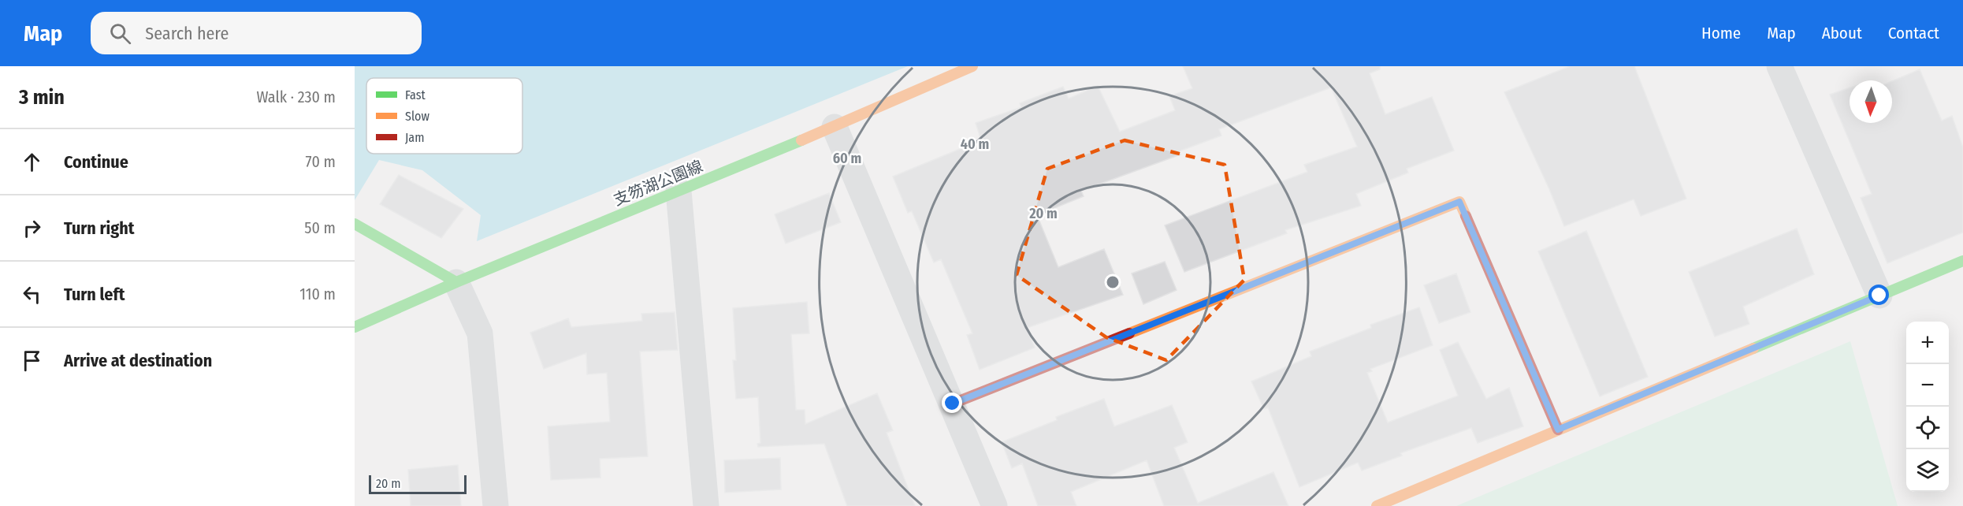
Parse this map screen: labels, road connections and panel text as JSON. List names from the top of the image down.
{
  "streets": {
    "street": ["支笏湖公園線"]
  },
  "legend": ["Fast", "Slow", "Jam"],
  "scale_bar": "20 m",
  "north": "bottom",
  "page": {
    "header": "Map",
    "search": "Search here",
    "nav": [
      "Home",
      "Map",
      "About",
      "Contact"
    ],
    "heading": ["3 min", "Walk · 230 m"],
    "list": [
      ["Continue", "70 m"],
      ["Turn right", "50 m"],
      ["Turn left", "110 m"],
      "Arrive at destination"
    ],
    "map_buttons": ["+", "−"],
    "scale": "20 m"
  },
  "rings": ["40 m", "60 m", "20 m"]
}
